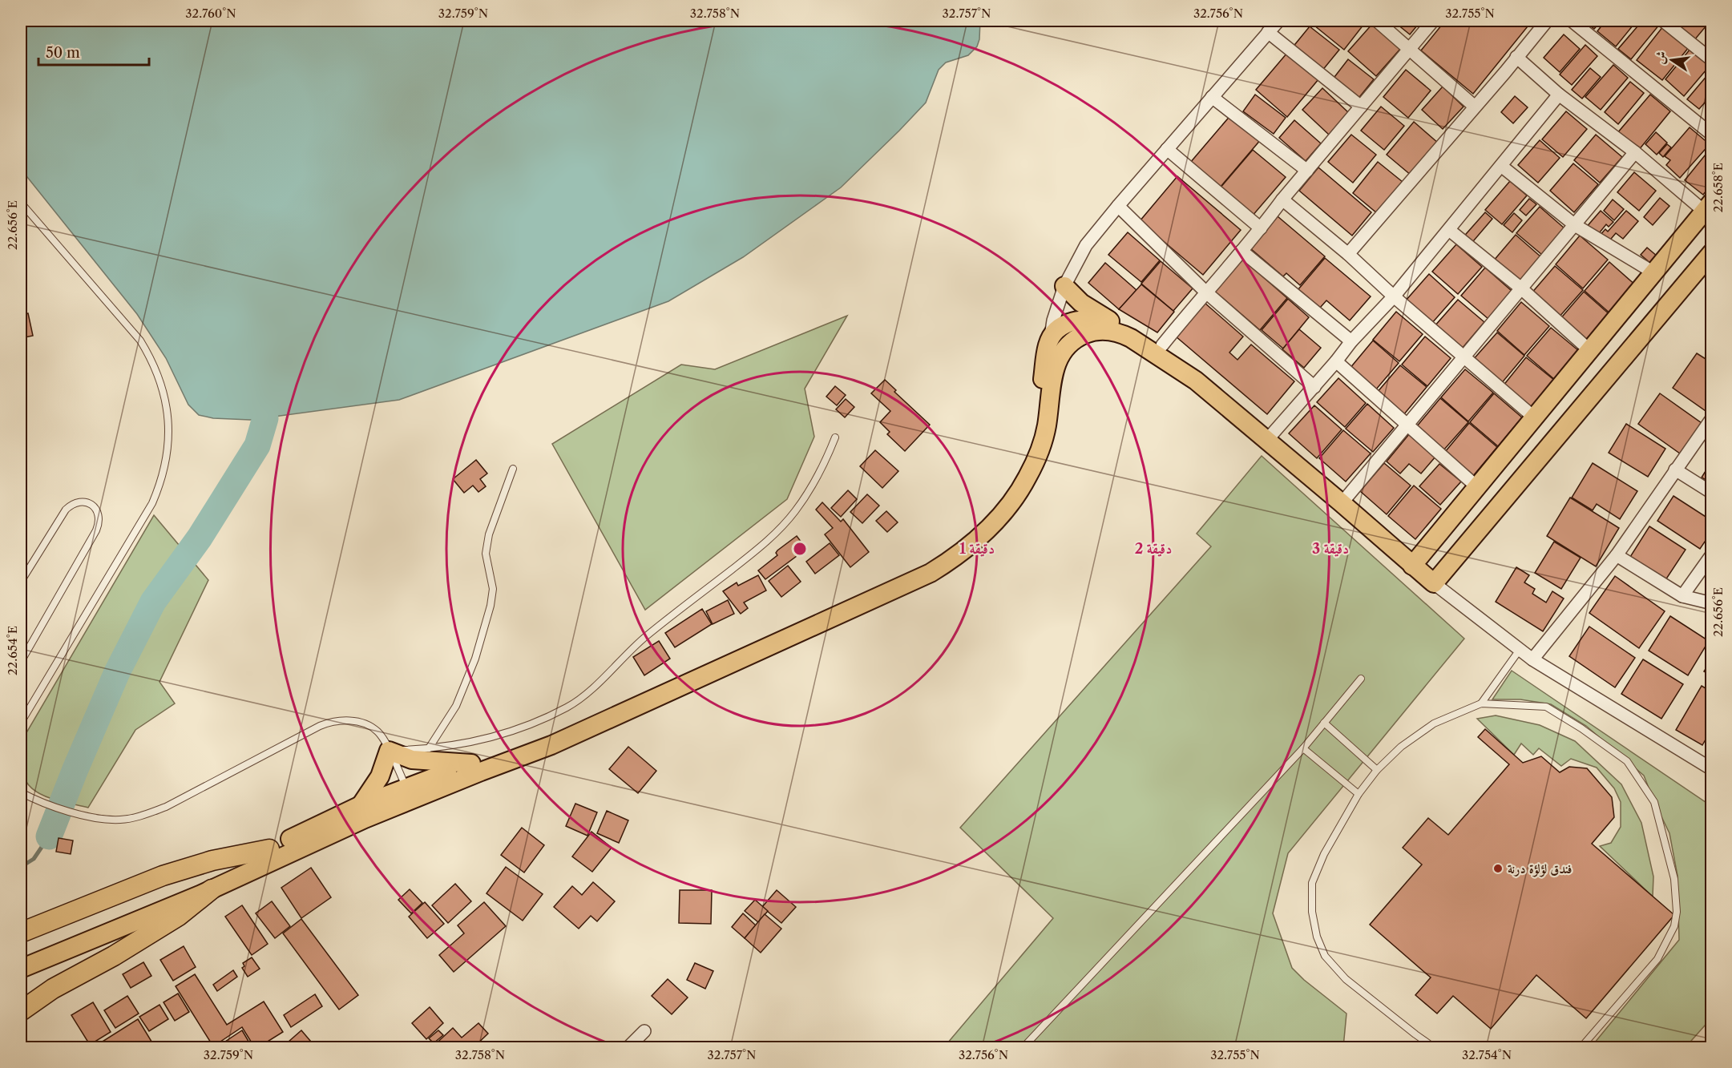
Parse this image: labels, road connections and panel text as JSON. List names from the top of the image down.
{
  "places": ["فندق لؤلؤة درنة"],
  "scale_bar": "50 m",
  "north": "left",
  "coordinates": [
    "32.760°N",
    "32.759°N",
    "32.758°N",
    "32.757°N",
    "32.756°N",
    "32.755°N",
    "22.658°E",
    "22.656°E",
    "22.654°E",
    "32.754°N"
  ],
  "rings": ["1 دقيقة", "2 دقيقة", "3 دقيقة"]
}
